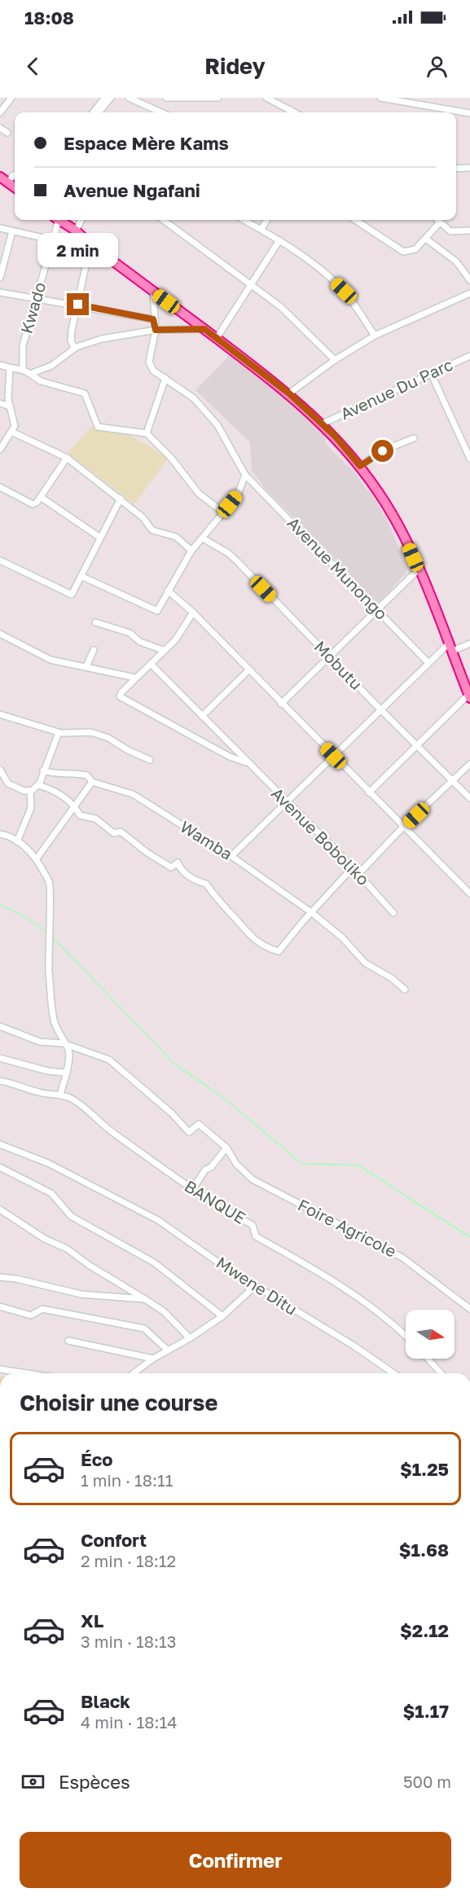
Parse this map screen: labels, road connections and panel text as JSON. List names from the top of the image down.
{
  "streets": {
    "street": [
      "Kwado",
      "Avenue Du Parc",
      "Avenue Munongo",
      "Mobutu",
      "Avenue Boboliko",
      "Wamba",
      "BANQUE",
      "Foire Agricole",
      "Mwene Ditu"
    ]
  },
  "north": "right",
  "page": {
    "status": "18:08",
    "header": "Ridey",
    "banner": ["Espace Mère Kams", "Avenue Ngafani"],
    "bubble": "2 min",
    "heading": "Choisir une course",
    "list": [
      {
        "name": "Éco",
        "note": "1 min · 18:11",
        "value": "$1.25"
      },
      {
        "name": "Confort",
        "note": "2 min · 18:12",
        "value": "$1.68"
      },
      {
        "name": "XL",
        "note": "3 min · 18:13",
        "value": "$2.12"
      },
      {
        "name": "Black",
        "note": "4 min · 18:14",
        "value": "$1.17"
      }
    ],
    "pay": ["Espèces", "500 m"],
    "buttons": "Confirmer"
  }
}
